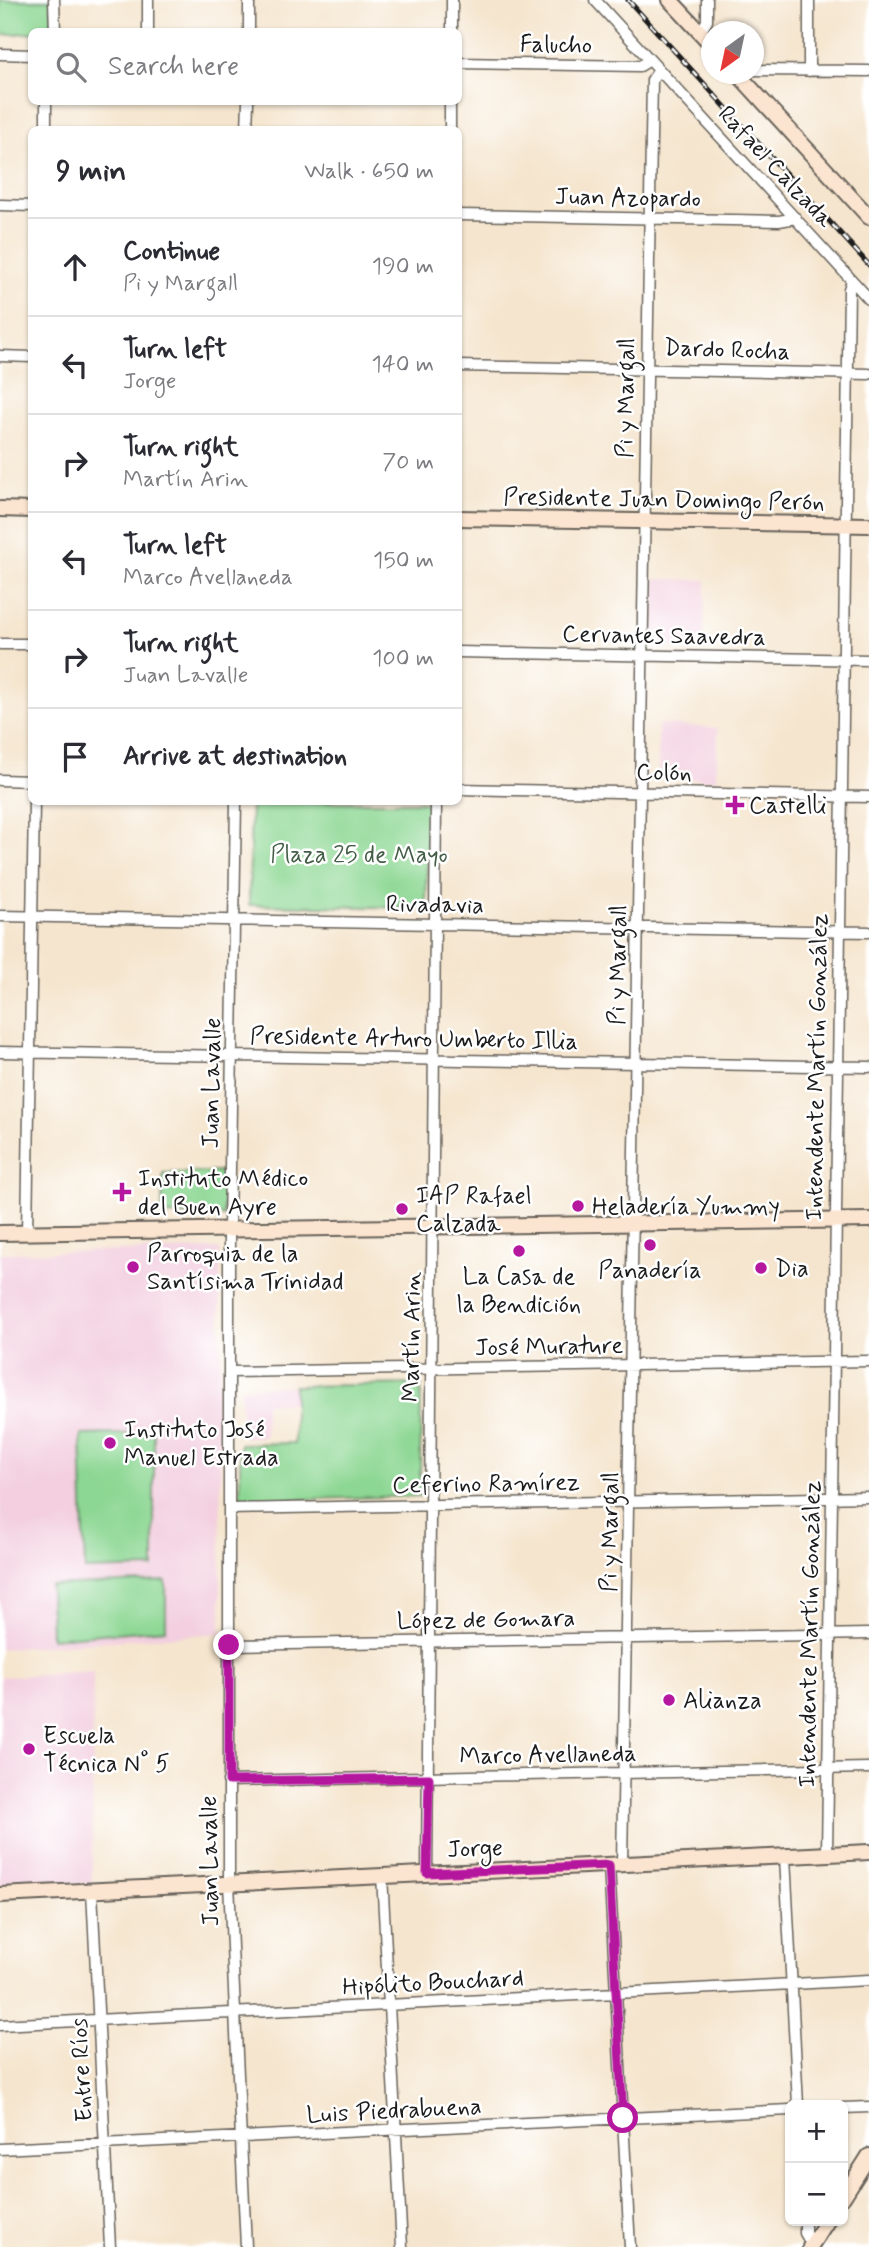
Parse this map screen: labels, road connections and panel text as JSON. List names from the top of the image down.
{
  "streets": {
    "street": [
      "Falucho",
      "Rafael Calzada",
      "Juan Azopardo",
      "Dardo Rocha",
      "Pi y Margall",
      "Presidente Juan Domingo Perón",
      "Cervantes Saavedra",
      "Colón",
      "Rivadavia",
      "Presidente Arturo Umberto Illia",
      "Intendente Martín González",
      "Juan Lavalle",
      "Martín Arin",
      "José Murature",
      "Ceferino Ramírez",
      "López de Gomara",
      "Marco Avellaneda",
      "Jorge",
      "Hipólito Bouchard",
      "Entre Ríos",
      "Luis Piedrabuena"
    ]
  },
  "crossings": [
    ["Falucho", "Rafael Calzada"],
    ["Rafael Calzada", "Juan Azopardo"],
    ["Rafael Calzada", "Pi y Margall"],
    ["Rafael Calzada", "Intendente Martín González"],
    ["Juan Azopardo", "Pi y Margall"],
    ["Dardo Rocha", "Pi y Margall"],
    ["Dardo Rocha", "Intendente Martín González"],
    ["Pi y Margall", "Presidente Juan Domingo Perón"],
    ["Pi y Margall", "Cervantes Saavedra"],
    ["Pi y Margall", "Colón"],
    ["Pi y Margall", "Rivadavia"],
    ["Pi y Margall", "Presidente Arturo Umberto Illia"],
    ["Pi y Margall", "José Murature"],
    ["Pi y Margall", "Ceferino Ramírez"],
    ["Pi y Margall", "López de Gomara"],
    ["Pi y Margall", "Marco Avellaneda"],
    ["Pi y Margall", "Jorge"],
    ["Pi y Margall", "Hipólito Bouchard"],
    ["Pi y Margall", "Luis Piedrabuena"],
    ["Presidente Juan Domingo Perón", "Intendente Martín González"],
    ["Cervantes Saavedra", "Intendente Martín González"],
    ["Colón", "Intendente Martín González"],
    ["Rivadavia", "Intendente Martín González"],
    ["Rivadavia", "Juan Lavalle"],
    ["Rivadavia", "Martín Arin"],
    ["Presidente Arturo Umberto Illia", "Intendente Martín González"],
    ["Presidente Arturo Umberto Illia", "Juan Lavalle"],
    ["Presidente Arturo Umberto Illia", "Martín Arin"],
    ["Intendente Martín González", "José Murature"],
    ["Intendente Martín González", "Ceferino Ramírez"],
    ["Intendente Martín González", "López de Gomara"],
    ["Intendente Martín González", "Marco Avellaneda"],
    ["Intendente Martín González", "Jorge"],
    ["Juan Lavalle", "José Murature"],
    ["Juan Lavalle", "Ceferino Ramírez"],
    ["Juan Lavalle", "López de Gomara"],
    ["Juan Lavalle", "Marco Avellaneda"],
    ["Juan Lavalle", "Jorge"],
    ["Juan Lavalle", "Hipólito Bouchard"],
    ["Juan Lavalle", "Luis Piedrabuena"],
    ["Martín Arin", "José Murature"],
    ["Martín Arin", "Ceferino Ramírez"],
    ["Martín Arin", "López de Gomara"],
    ["Martín Arin", "Marco Avellaneda"],
    ["Martín Arin", "Jorge"],
    ["Jorge", "Entre Ríos"],
    ["Hipólito Bouchard", "Entre Ríos"],
    ["Entre Ríos", "Luis Piedrabuena"]
  ],
  "parks": ["Plaza 25 de Mayo"],
  "places": {
    "health": ["Castelli", "Instituto Médico del Buen Ayre"],
    "other": [
      "Heladería Yummy",
      "IAP Rafael Calzada",
      "Panadería",
      "La Casa de la Bendición",
      "Parroquia de la Santísima Trinidad",
      "Dia",
      "Instituto José Manuel Estrada",
      "Alianza",
      "Escuela Técnica N° 5"
    ]
  },
  "north": "bottom left",
  "page": {
    "search": "Search here",
    "heading": ["9 min", "Walk · 650 m"],
    "list": [
      ["Continue", "Pi y Margall", "190 m"],
      ["Turn left", "Jorge", "140 m"],
      ["Turn right", "Martín Arin", "70 m"],
      ["Turn left", "Marco Avellaneda", "150 m"],
      ["Turn right", "Juan Lavalle", "100 m"],
      "Arrive at destination"
    ],
    "map_buttons": ["+", "−"]
  }
}
